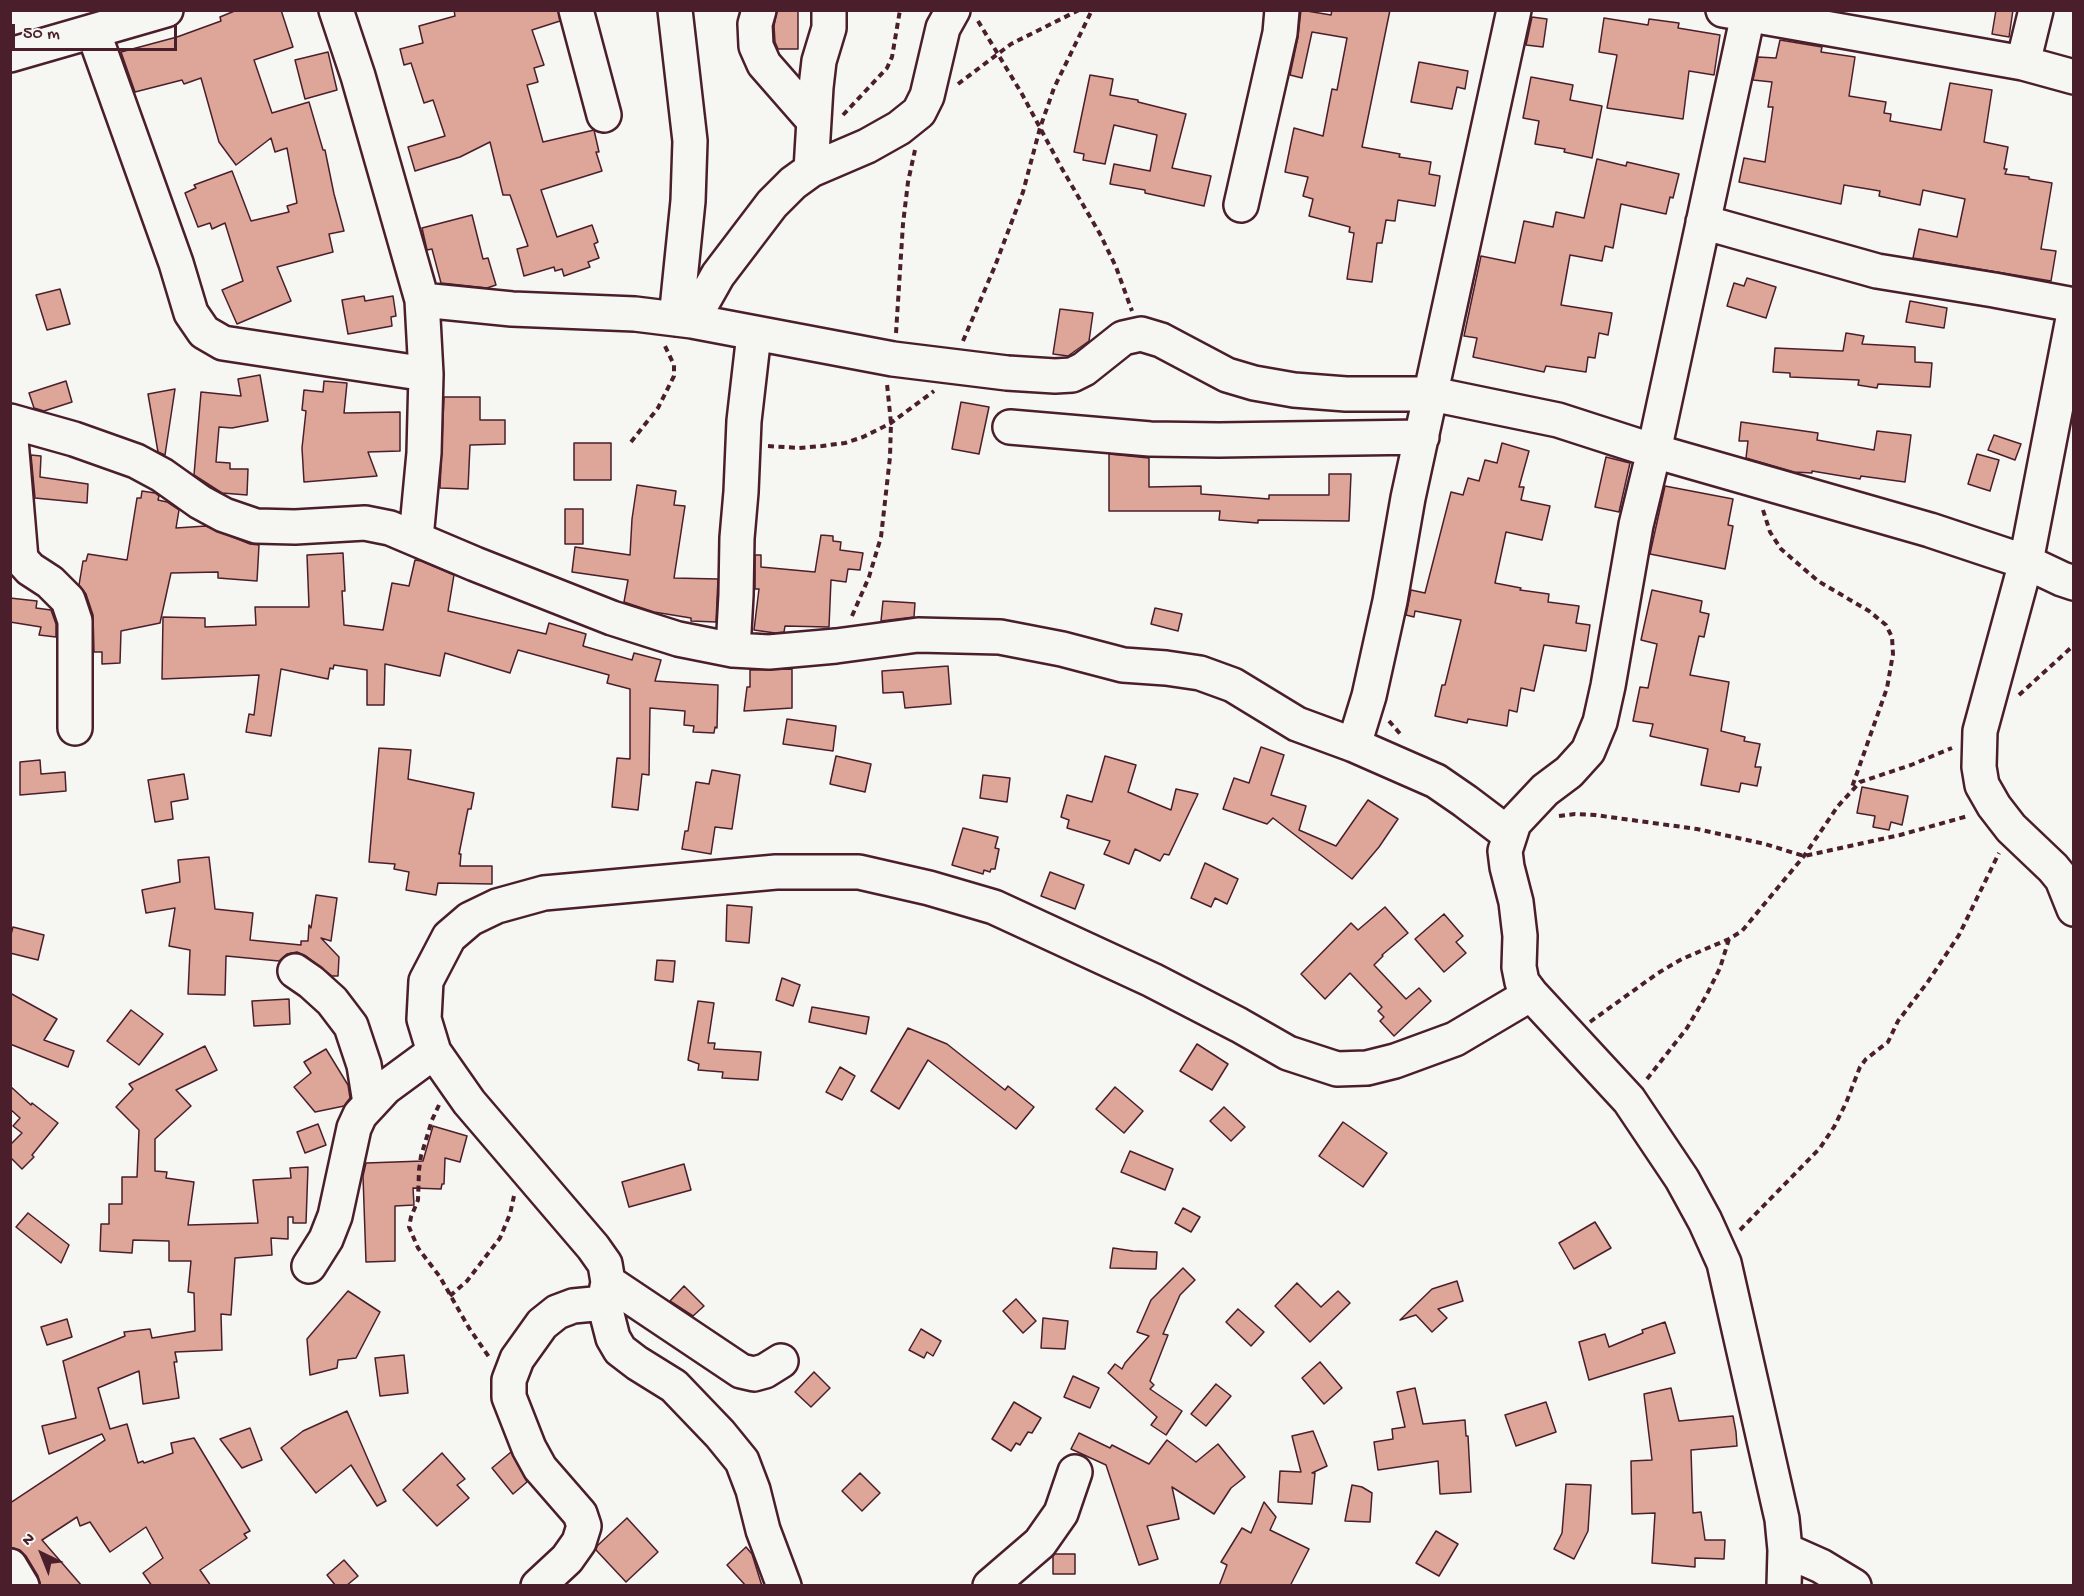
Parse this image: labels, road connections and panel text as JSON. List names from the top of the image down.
{
  "scale_bar": "50 m",
  "north": "top left"
}
